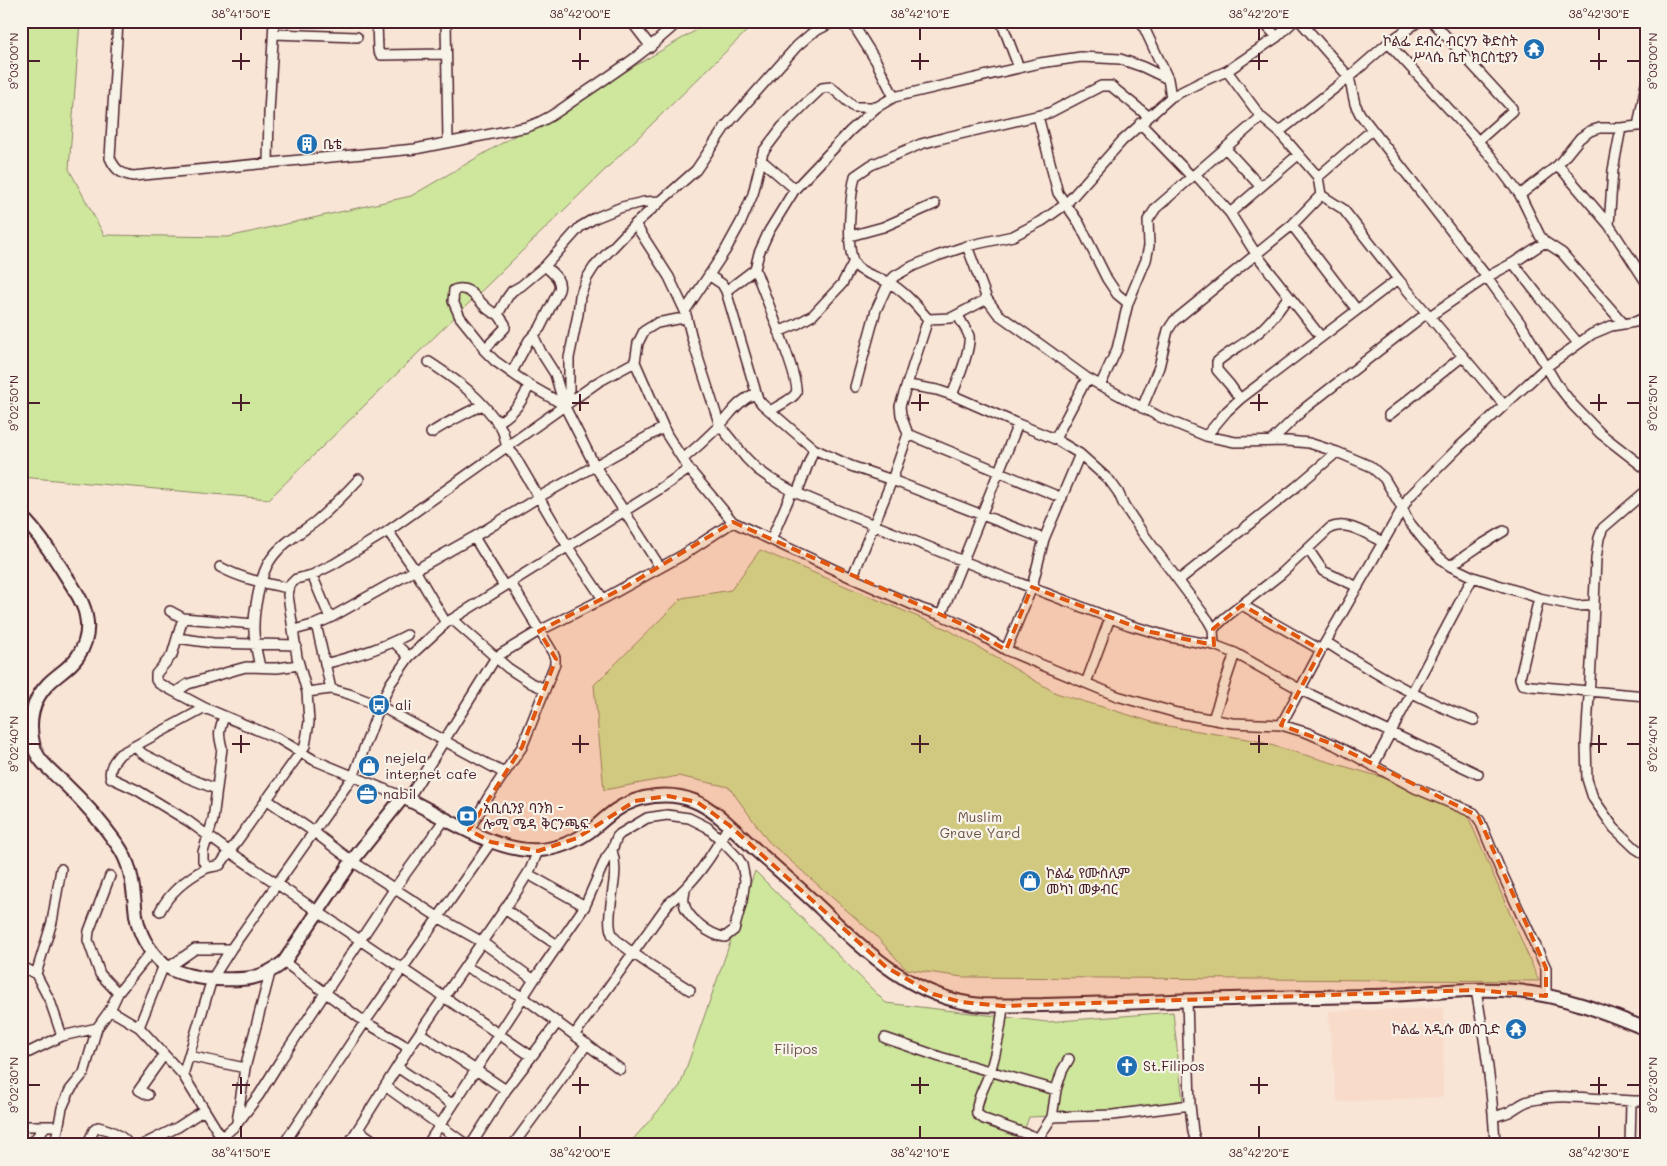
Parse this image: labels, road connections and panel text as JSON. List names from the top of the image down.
{
  "parks": ["Muslim Grave Yard", "Filipos"],
  "places": {
    "temple": ["ኮልፌ ደብረ ብርሃን ቅድስት ሥላሴ ቤተ ክርስቲያን", "ኮልፌ አዲሱ መስጊድ"],
    "building": ["ቤቴ"],
    "bus stop": ["ali"],
    "shop": ["nejela internet cafe", "ኮልፌ የሙስሊም መካነ መቃብር"],
    "office": ["nabil"],
    "bank": ["አቢሲንያ ባንክ - ሎሚ ሜዳ ቅርንጫፍ"],
    "church": ["St.Filipos"]
  },
  "coordinates": [
    "38°41'50\"E",
    "38°42'00\"E",
    "38°42'10\"E",
    "38°42'20\"E",
    "38°42'30\"E",
    "9°03'00\"N",
    "9°02'50\"N",
    "9°02'40\"N",
    "9°02'30\"N"
  ]
}
